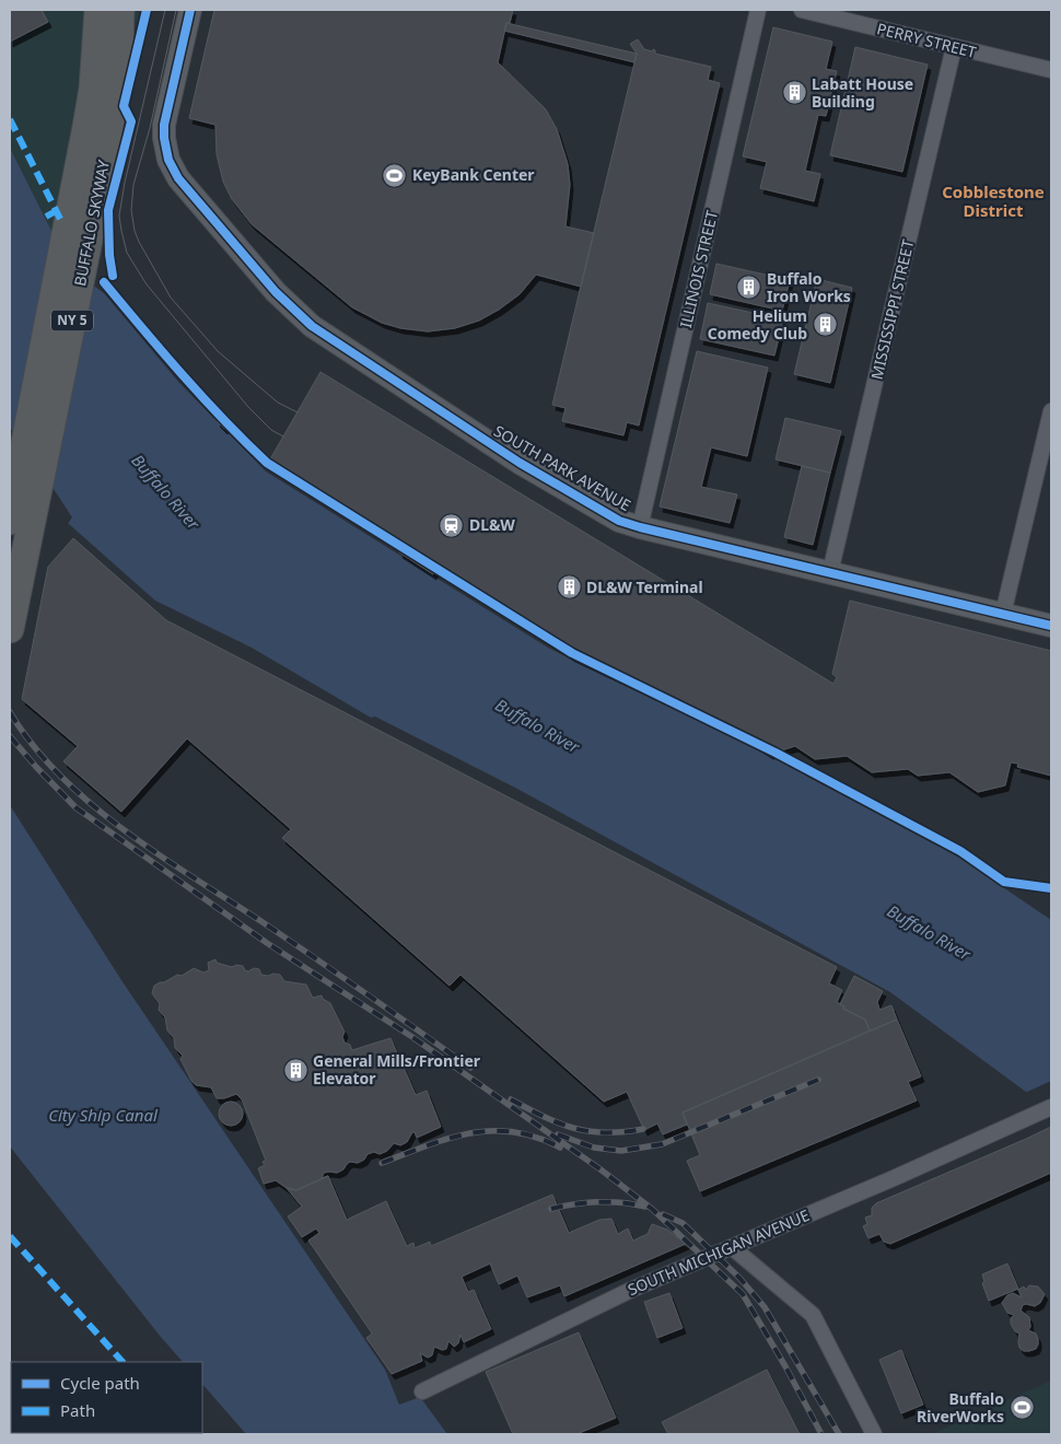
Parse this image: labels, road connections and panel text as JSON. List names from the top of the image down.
{
  "streets": {
    "highway": ["BUFFALO SKYWAY", "NY 5"],
    "street": [
      "PERRY STREET",
      "ILLINOIS STREET",
      "MISSISSIPPI STREET",
      "SOUTH PARK AVENUE",
      "SOUTH MICHIGAN AVENUE"
    ]
  },
  "crossings": [
    ["PERRY STREET", "MISSISSIPPI STREET"],
    ["ILLINOIS STREET", "SOUTH PARK AVENUE"],
    ["MISSISSIPPI STREET", "SOUTH PARK AVENUE"]
  ],
  "districts": ["Cobblestone District"],
  "water": ["Buffalo River", "City Ship Canal"],
  "places": {
    "building": [
      "Labatt House Building",
      "Buffalo Iron Works",
      "Helium Comedy Club",
      "DL&W Terminal",
      "General Mills/Frontier Elevator"
    ],
    "sports": ["KeyBank Center", "Buffalo RiverWorks"],
    "station": ["DL&W"]
  },
  "legend": ["Cycle path", "Path"]
}
